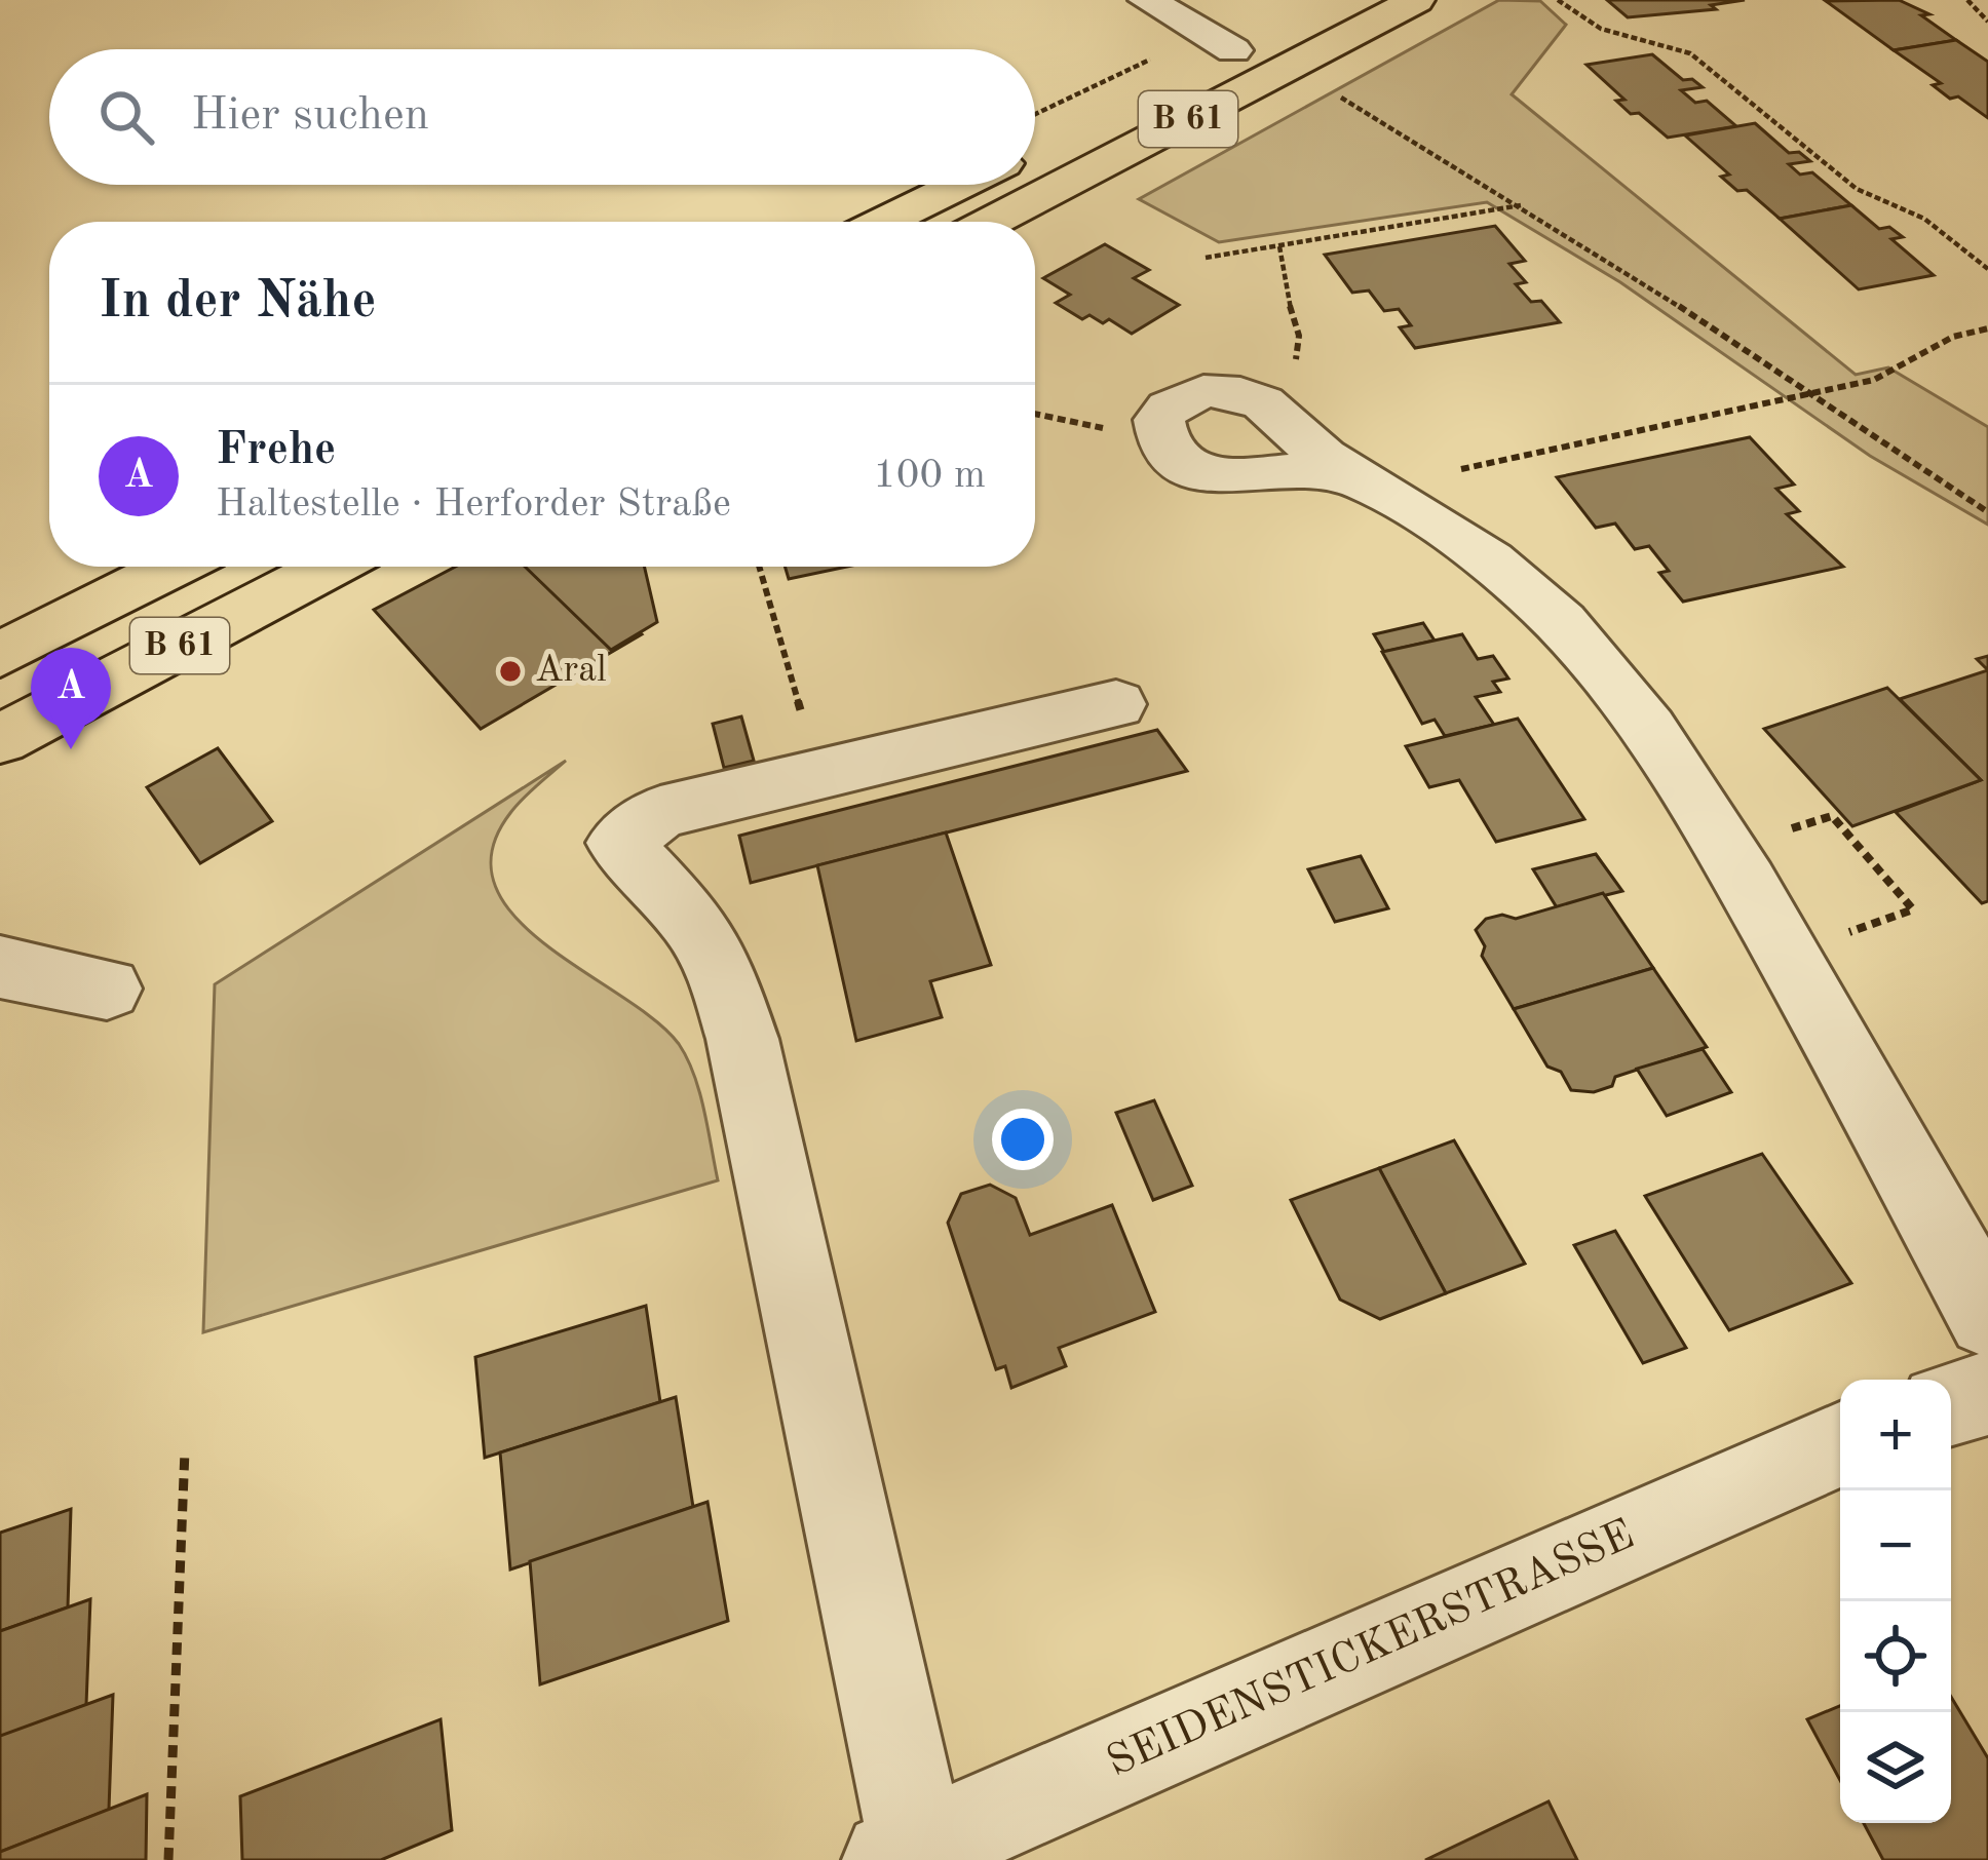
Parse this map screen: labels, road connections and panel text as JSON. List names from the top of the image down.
{
  "streets": {
    "main road": ["B 61"],
    "street": ["SEIDENSTICKERSTRASSE"]
  },
  "places": ["Aral"],
  "page": {
    "search": "Hier suchen",
    "heading": "In der Nähe",
    "list": [
      {
        "mark": "A",
        "name": "Frehe",
        "note": "Haltestelle · Herforder Straße",
        "value": "100 m"
      }
    ],
    "pins": "A",
    "map_buttons": ["+", "−"]
  }
}
